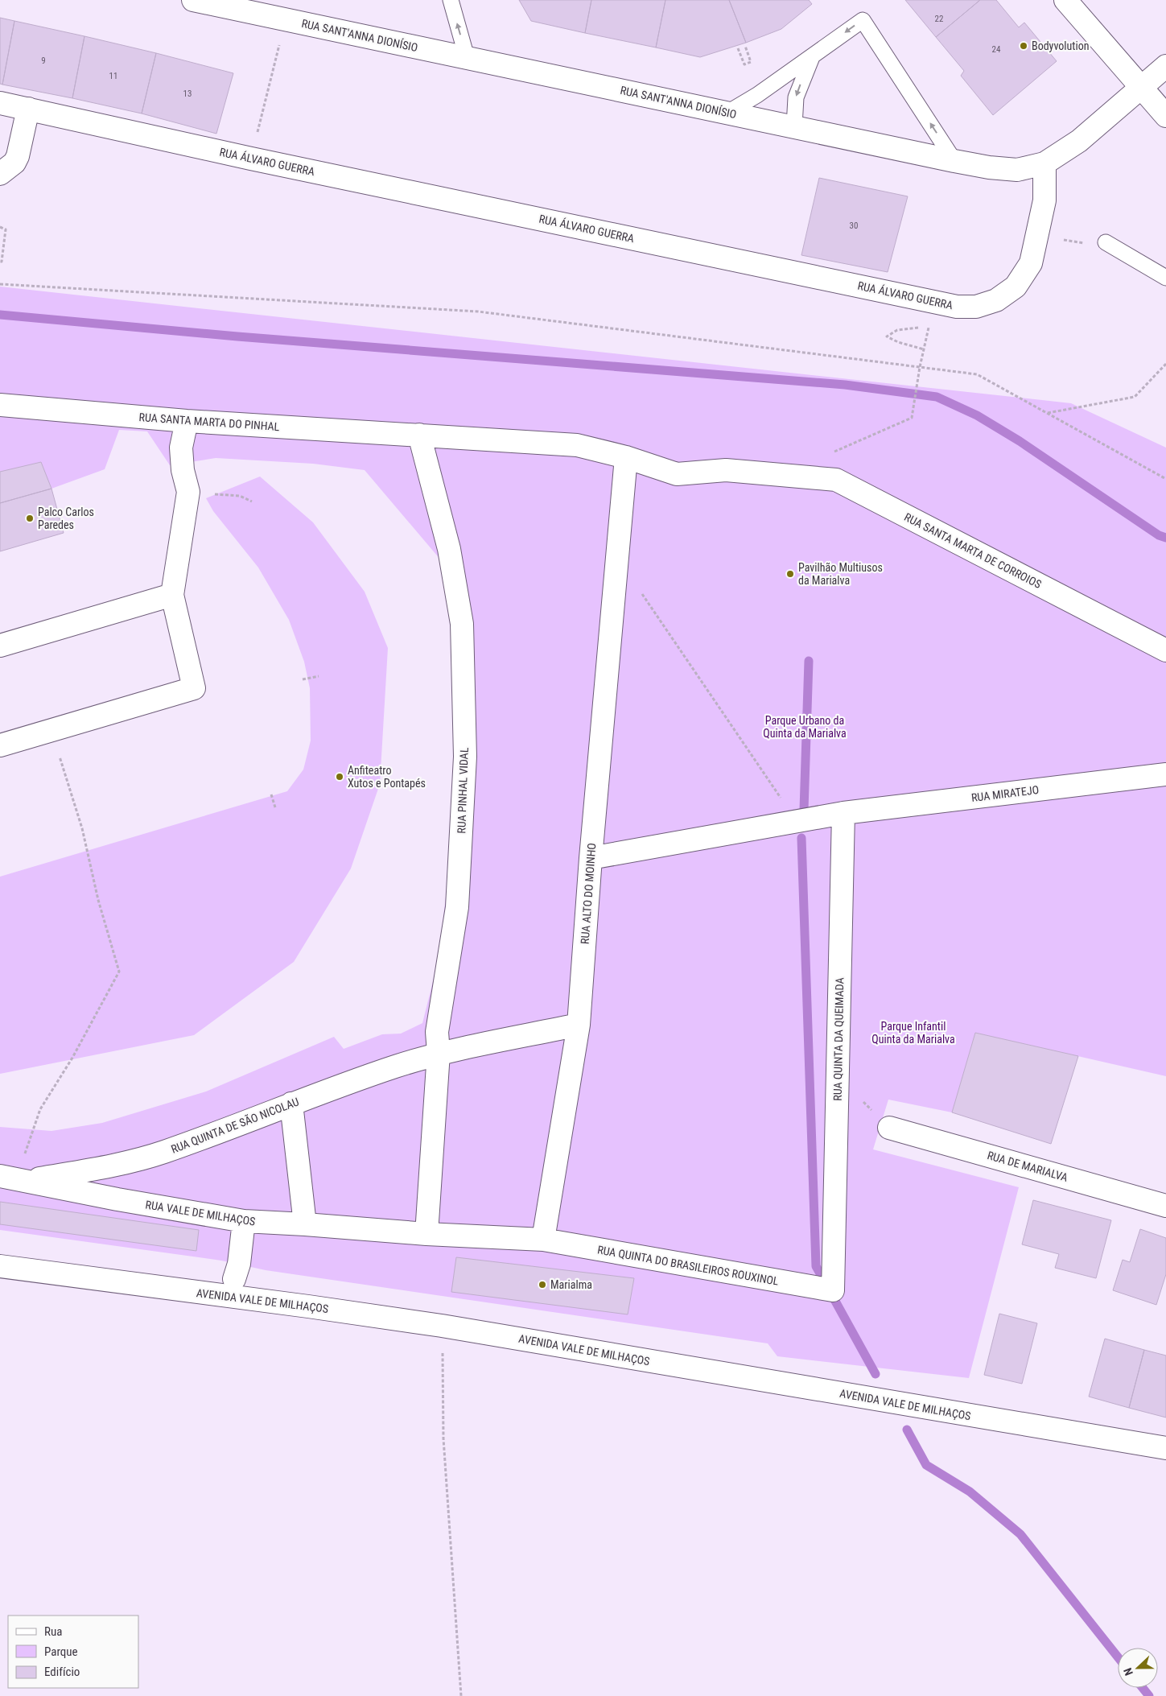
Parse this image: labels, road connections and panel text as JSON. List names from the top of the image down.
{
  "streets": {
    "street": [
      "RUA SANT'ANNA DIONÍSIO",
      "RUA ÁLVARO GUERRA",
      "RUA SANTA MARTA DO PINHAL",
      "RUA SANTA MARTA DE CORROIOS",
      "RUA PINHAL VIDAL",
      "RUA MIRATEJO",
      "RUA ALTO DO MOINHO",
      "RUA QUINTA DA QUEIMADA",
      "RUA QUINTA DE SÃO NICOLAU",
      "RUA DE MARIALVA",
      "RUA VALE DE MILHAÇOS",
      "RUA QUINTA DO BRASILEIROS ROUXINOL",
      "AVENIDA VALE DE MILHAÇOS"
    ]
  },
  "crossings": [
    ["RUA SANT'ANNA DIONÍSIO", "RUA ÁLVARO GUERRA"],
    ["RUA SANTA MARTA DO PINHAL", "RUA SANTA MARTA DE CORROIOS"],
    ["RUA SANTA MARTA DO PINHAL", "RUA PINHAL VIDAL"],
    ["RUA SANTA MARTA DO PINHAL", "RUA ALTO DO MOINHO"],
    ["RUA SANTA MARTA DE CORROIOS", "RUA ALTO DO MOINHO"],
    ["RUA PINHAL VIDAL", "RUA QUINTA DE SÃO NICOLAU"],
    ["RUA PINHAL VIDAL", "RUA VALE DE MILHAÇOS"],
    ["RUA PINHAL VIDAL", "RUA QUINTA DO BRASILEIROS ROUXINOL"],
    ["RUA MIRATEJO", "RUA QUINTA DA QUEIMADA"],
    ["RUA ALTO DO MOINHO", "RUA QUINTA DE SÃO NICOLAU"],
    ["RUA ALTO DO MOINHO", "RUA QUINTA DO BRASILEIROS ROUXINOL"],
    ["RUA QUINTA DA QUEIMADA", "RUA QUINTA DO BRASILEIROS ROUXINOL"],
    ["RUA QUINTA DE SÃO NICOLAU", "RUA VALE DE MILHAÇOS"],
    ["RUA VALE DE MILHAÇOS", "RUA QUINTA DO BRASILEIROS ROUXINOL"]
  ],
  "parks": ["Parque Urbano da Quinta da Marialva", "Parque Infantil Quinta da Marialva"],
  "places": [
    "Bodyvolution",
    "Palco Carlos Paredes",
    "Pavilhão Multiusos da Marialva",
    "Anfiteatro Xutos e Pontapés",
    "Marialma"
  ],
  "house_numbers": [
    "22",
    "24",
    "9",
    "11",
    "13",
    "30"
  ],
  "legend": ["Rua", "Parque", "Edifício"],
  "north": "left"
}
